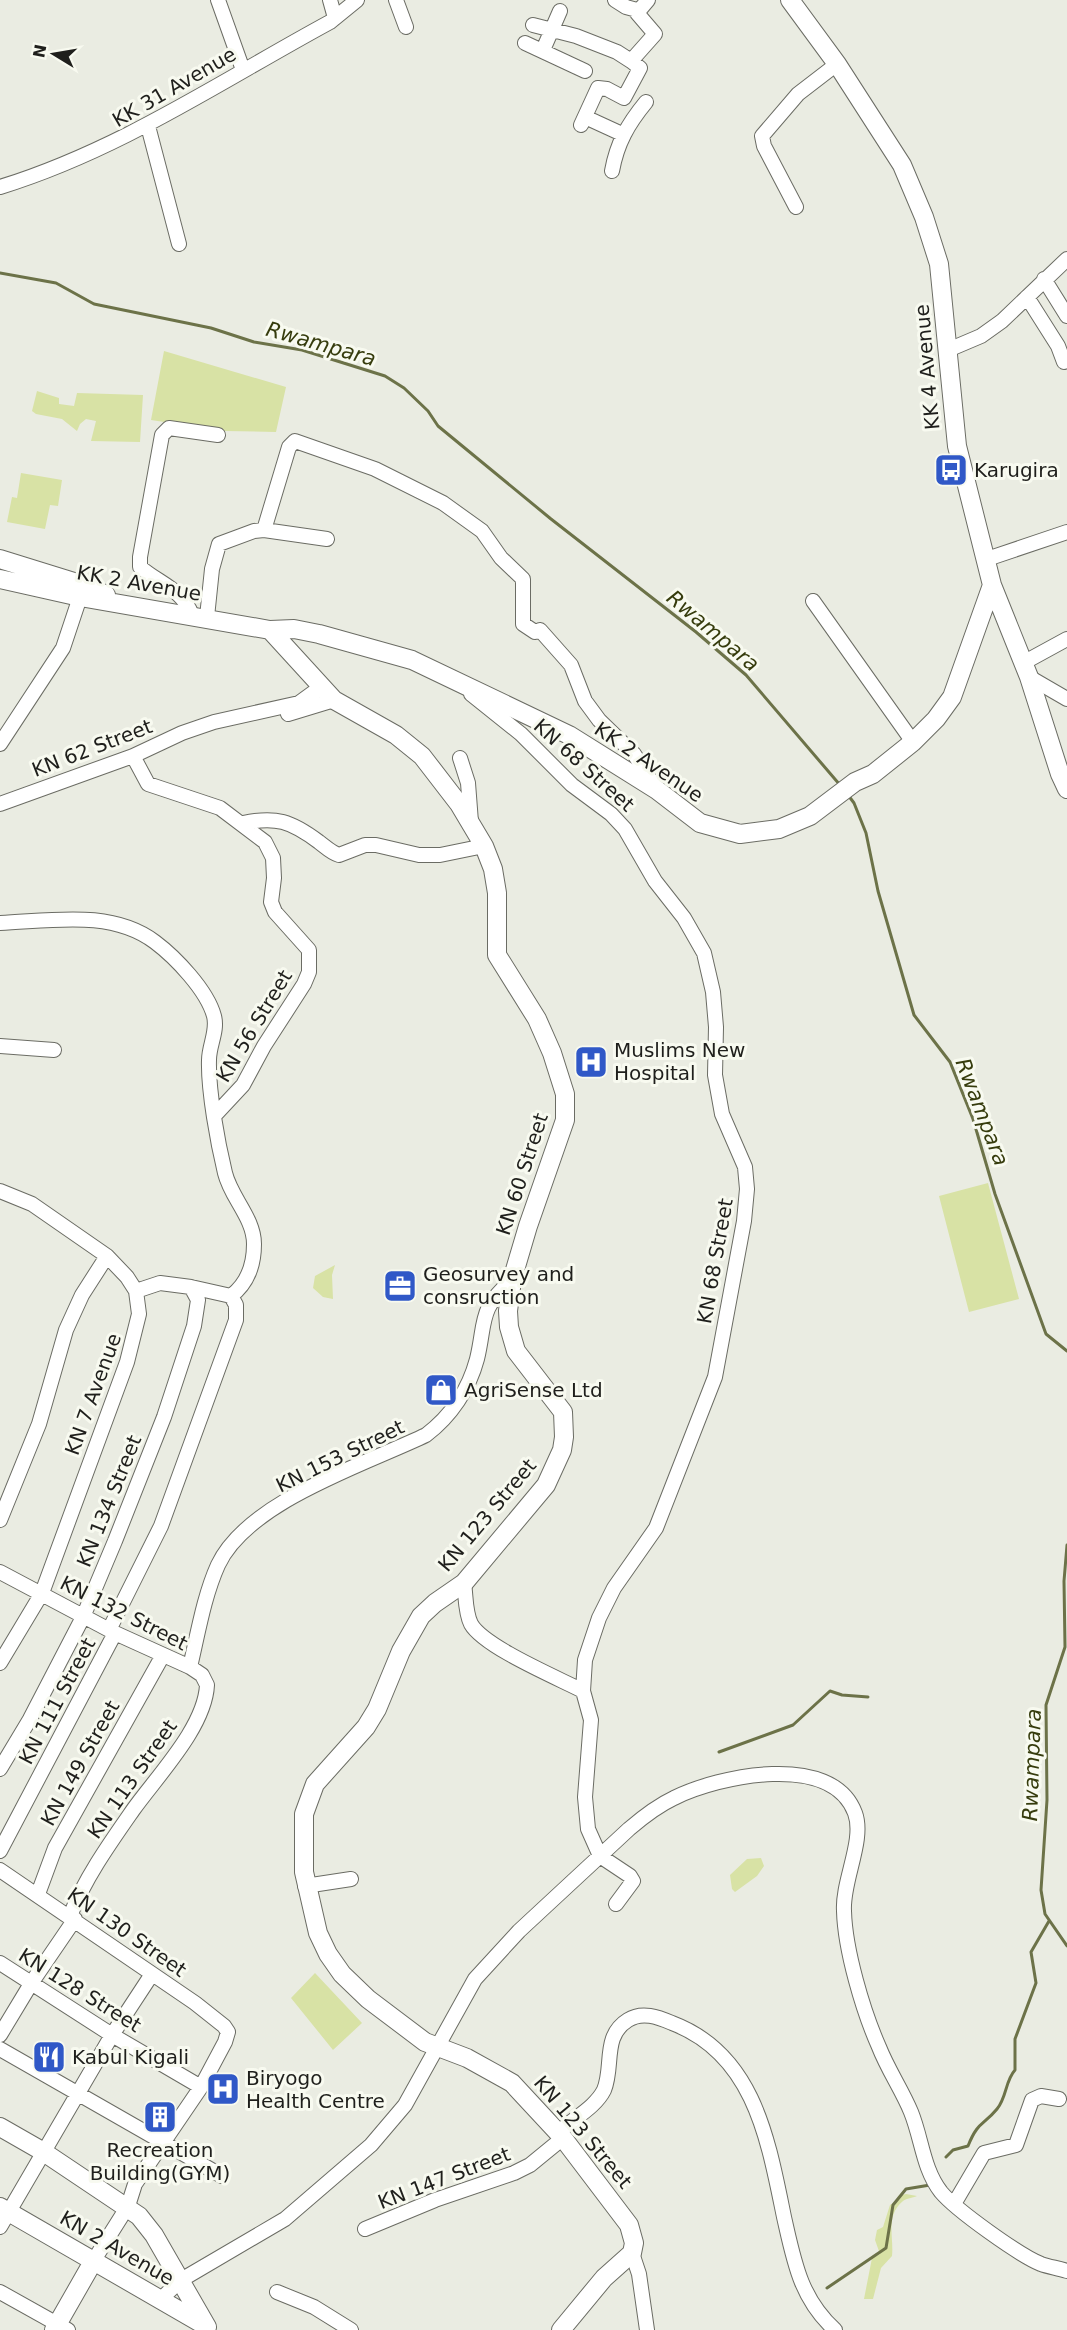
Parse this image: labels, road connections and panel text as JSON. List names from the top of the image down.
{
  "streets": {
    "main road": [
      "KK 4 Avenue",
      "KK 2 Avenue",
      "KN 60 Street",
      "KN 123 Street",
      "KN 2 Avenue"
    ],
    "street": [
      "KK 31 Avenue",
      "KN 62 Street",
      "KN 68 Street",
      "KN 56 Street",
      "KN 7 Avenue",
      "KN 153 Street",
      "KN 134 Street",
      "KN 132 Street",
      "KN 111 Street",
      "KN 149 Street",
      "KN 113 Street",
      "KN 130 Street",
      "KN 128 Street",
      "KN 147 Street"
    ]
  },
  "crossings": [
    ["KK 4 Avenue", "KK 2 Avenue"],
    ["KK 2 Avenue", "KN 68 Street"],
    ["KN 62 Street", "KN 56 Street"],
    ["KN 62 Street", "KN 60 Street"],
    ["KN 60 Street", "KN 153 Street"],
    ["KN 60 Street", "KN 123 Street"],
    ["KN 7 Avenue", "KN 132 Street"],
    ["KN 153 Street", "KN 132 Street"],
    ["KN 153 Street", "KN 113 Street"],
    ["KN 134 Street", "KN 132 Street"],
    ["KN 123 Street", "KN 147 Street"],
    ["KN 132 Street", "KN 111 Street"],
    ["KN 132 Street", "KN 149 Street"],
    ["KN 132 Street", "KN 113 Street"],
    ["KN 149 Street", "KN 130 Street"],
    ["KN 113 Street", "KN 130 Street"],
    ["KN 113 Street", "KN 128 Street"],
    ["KN 130 Street", "KN 128 Street"]
  ],
  "water": ["Rwampara"],
  "places": {
    "bus stop": ["Karugira"],
    "hospital": ["Muslims New Hospital", "Biryogo Health Centre"],
    "office": ["Geosurvey and consruction"],
    "shop": ["AgriSense Ltd"],
    "restaurant": ["Kabul Kigali"],
    "building": ["Recreation Building(GYM)"]
  },
  "north": "left"
}
